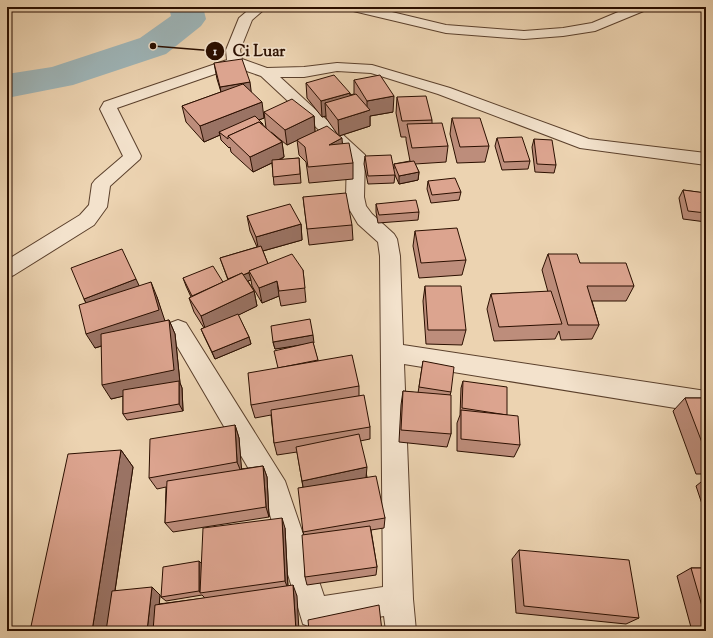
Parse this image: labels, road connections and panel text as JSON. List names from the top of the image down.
{
  "places": ["Ci Luar"]
}
